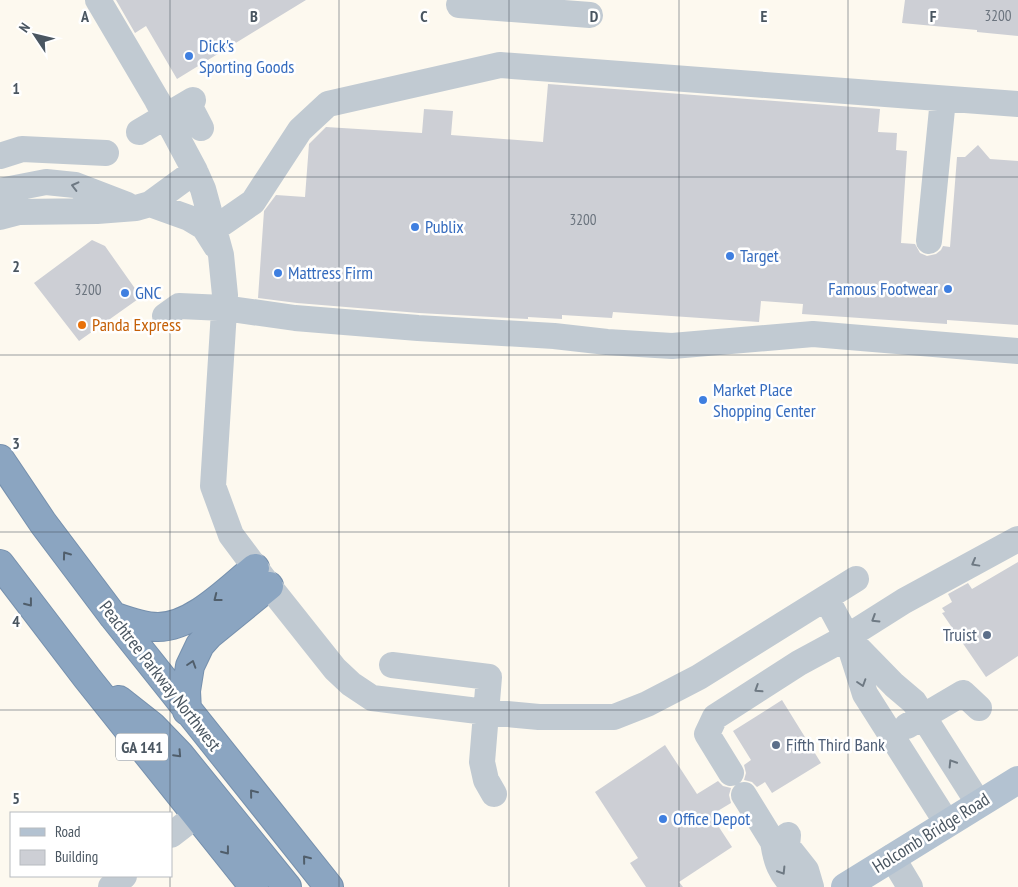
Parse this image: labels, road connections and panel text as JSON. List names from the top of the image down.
{
  "streets": {
    "highway": ["Peachtree Parkway Northwest", "GA 141"],
    "main road": ["Holcomb Bridge Road"]
  },
  "places": [
    "Dick's Sporting Goods",
    "Publix",
    "Target",
    "Mattress Firm",
    "Famous Footwear",
    "GNC",
    "Panda Express",
    "Market Place Shopping Center",
    "Truist",
    "Fifth Third Bank",
    "Office Depot"
  ],
  "house_numbers": ["3200", "3200", "3200"],
  "legend": ["Road", "Building"],
  "north": "top left",
  "grid": {
    "columns": [
      "A",
      "B",
      "C",
      "D",
      "E",
      "F"
    ],
    "rows": [
      "1",
      "2",
      "3",
      "4",
      "5"
    ]
  }
}
